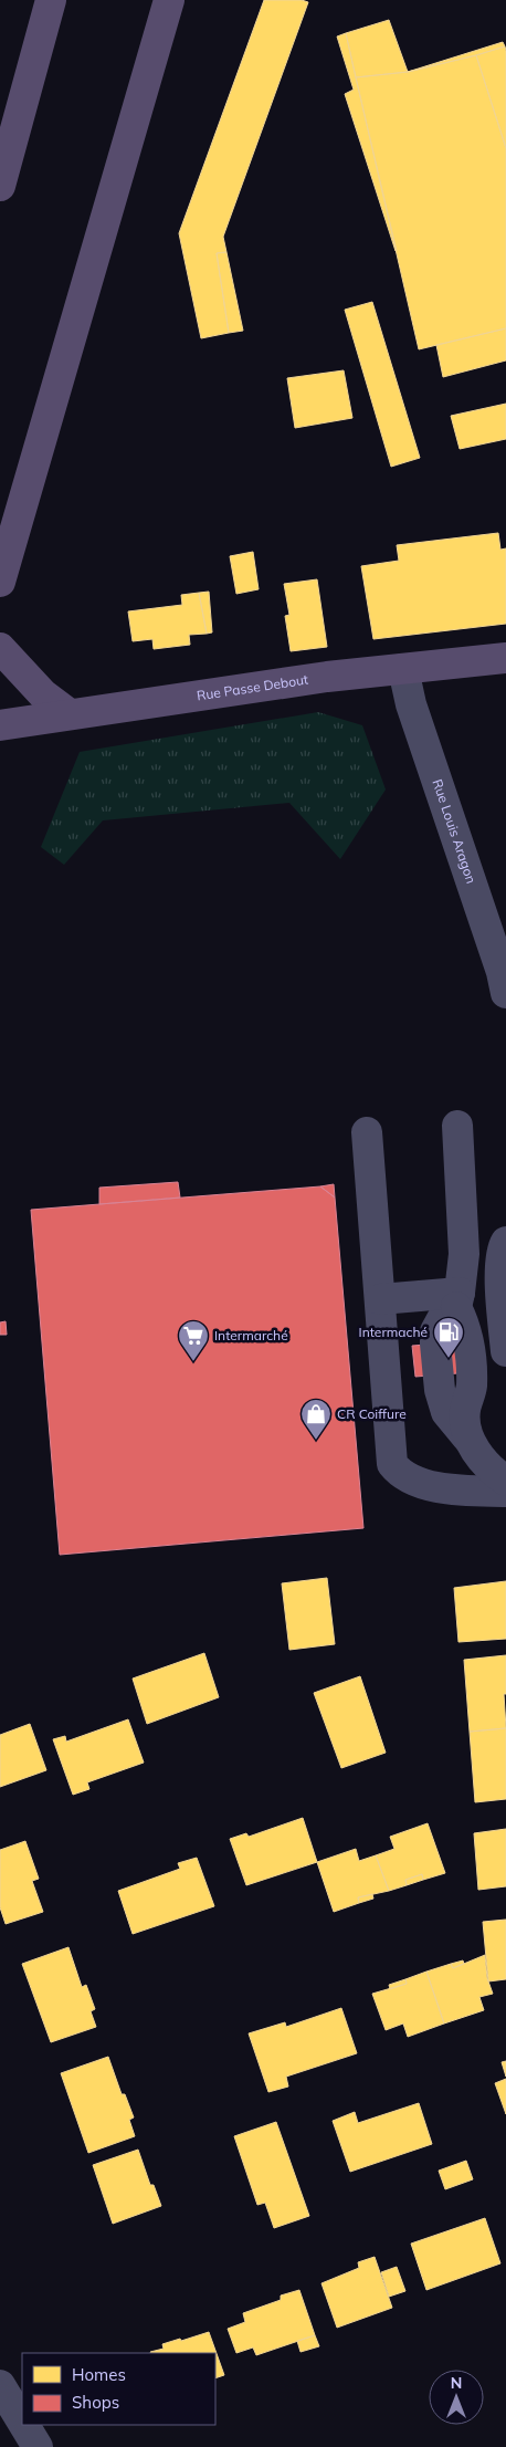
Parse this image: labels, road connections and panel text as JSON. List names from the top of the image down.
{
  "streets": {
    "main road": ["Rue Passe Debout"],
    "street": ["Rue Louis Aragon"]
  },
  "crossings": [
    ["Rue Passe Debout", "Rue Louis Aragon"]
  ],
  "places": {
    "fuel station": ["Intermaché"],
    "supermarket": ["Intermarché"],
    "shop": ["CR Coiffure"]
  },
  "legend": ["Homes", "Shops"],
  "north": "top"
}
